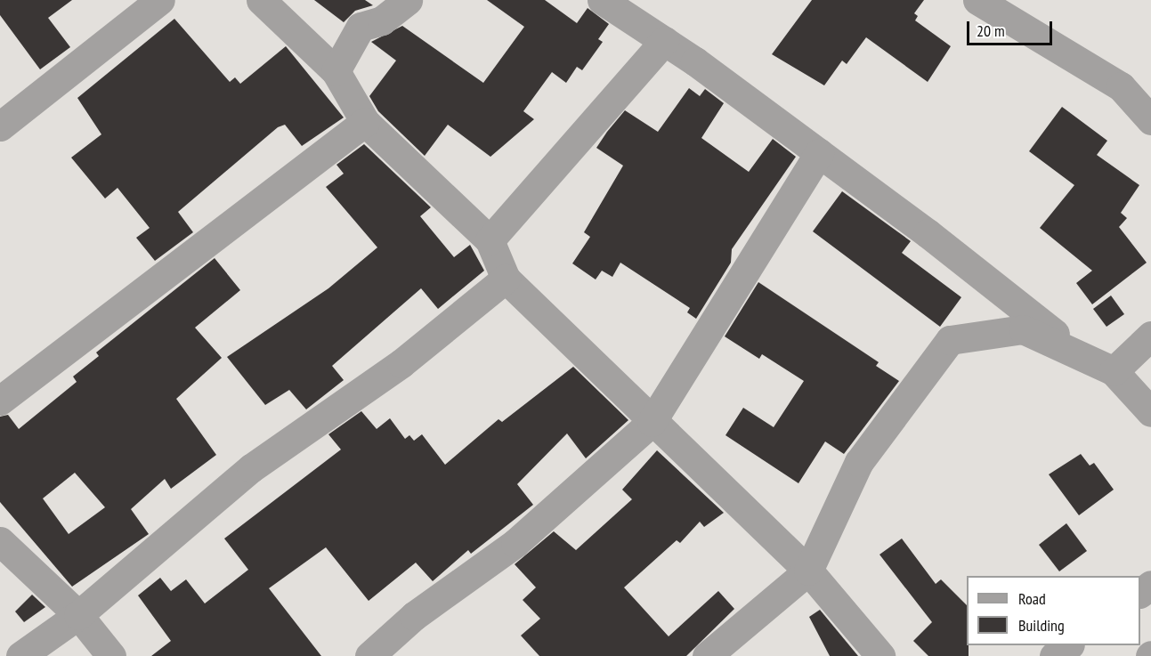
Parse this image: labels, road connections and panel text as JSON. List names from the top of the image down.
{
  "legend": ["Road", "Building"],
  "scale_bar": "20 m"
}
